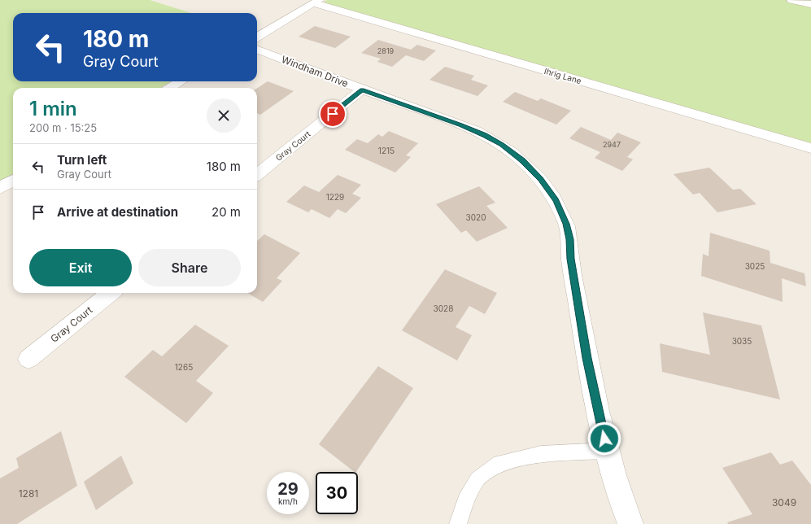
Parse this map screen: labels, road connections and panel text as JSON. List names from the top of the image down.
{
  "streets": {
    "street": ["Windham Drive", "Ihrig Lane", "Gray Court"]
  },
  "crossings": [
    ["Windham Drive", "Gray Court"]
  ],
  "house_numbers": [
    "2819",
    "2947",
    "1215",
    "1229",
    "3020",
    "3025",
    "3028",
    "3035",
    "1265",
    "1281",
    "3049"
  ],
  "page": {
    "turn": ["180 m", "Gray Court"],
    "heading": ["1 min", "200 m · 15:25"],
    "list": [
      {
        "name": "Turn left",
        "note": "Gray Court",
        "value": "180 m"
      },
      {
        "name": "Arrive at destination",
        "value": "20 m"
      }
    ],
    "buttons": ["Exit", "Share"],
    "speed": "29 km/h",
    "limit": "30"
  }
}
